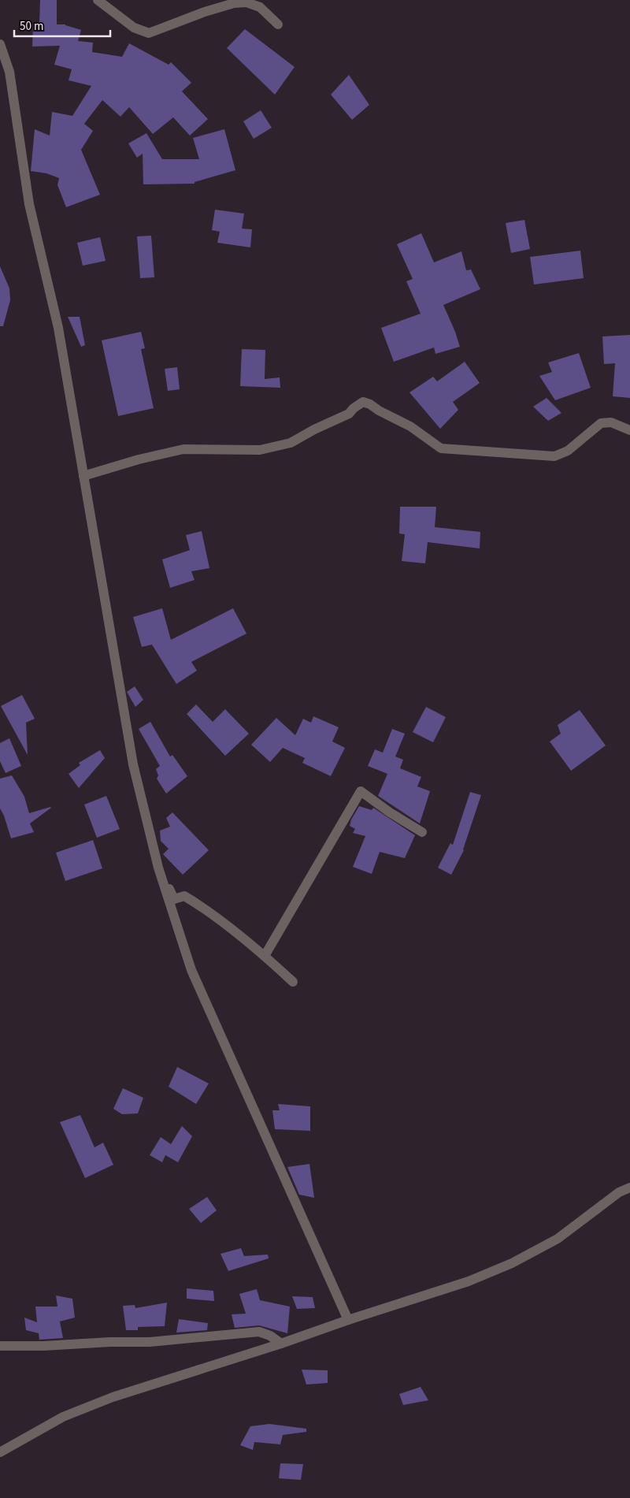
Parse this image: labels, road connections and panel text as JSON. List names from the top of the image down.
{
  "scale_bar": "50 m"
}
